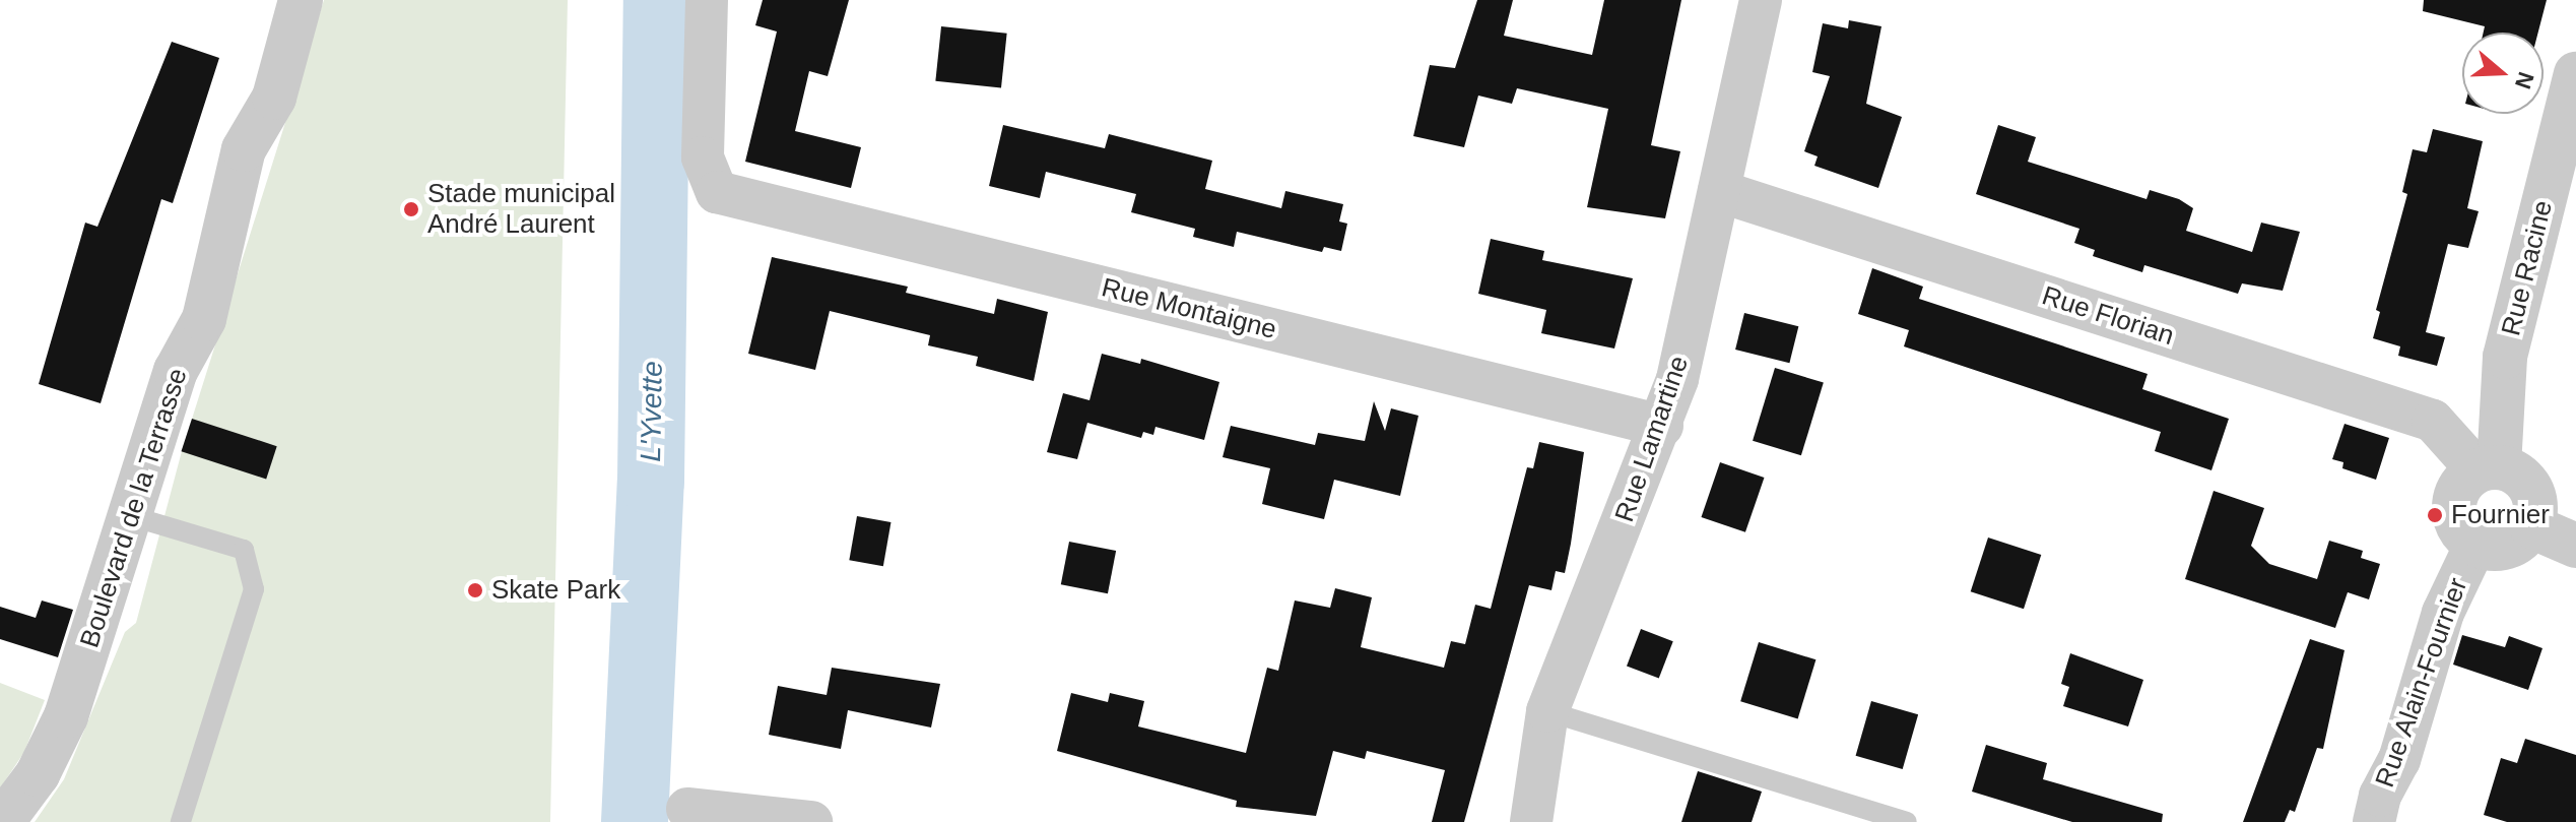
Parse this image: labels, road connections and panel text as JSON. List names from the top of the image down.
{
  "streets": {
    "street": [
      "Rue Racine",
      "Rue Montaigne",
      "Rue Florian",
      "Rue Lamartine",
      "Boulevard de la Terrasse",
      "Rue Alain-Fournier"
    ]
  },
  "crossings": [
    ["Rue Racine", "Rue Florian"],
    ["Rue Racine", "Rue Alain-Fournier"],
    ["Rue Montaigne", "Rue Lamartine"],
    ["Rue Florian", "Rue Lamartine"],
    ["Rue Florian", "Rue Alain-Fournier"]
  ],
  "water": ["L'Yvette"],
  "places": ["Stade municipal André Laurent", "Fournier", "Skate Park"],
  "north": "right"
}
